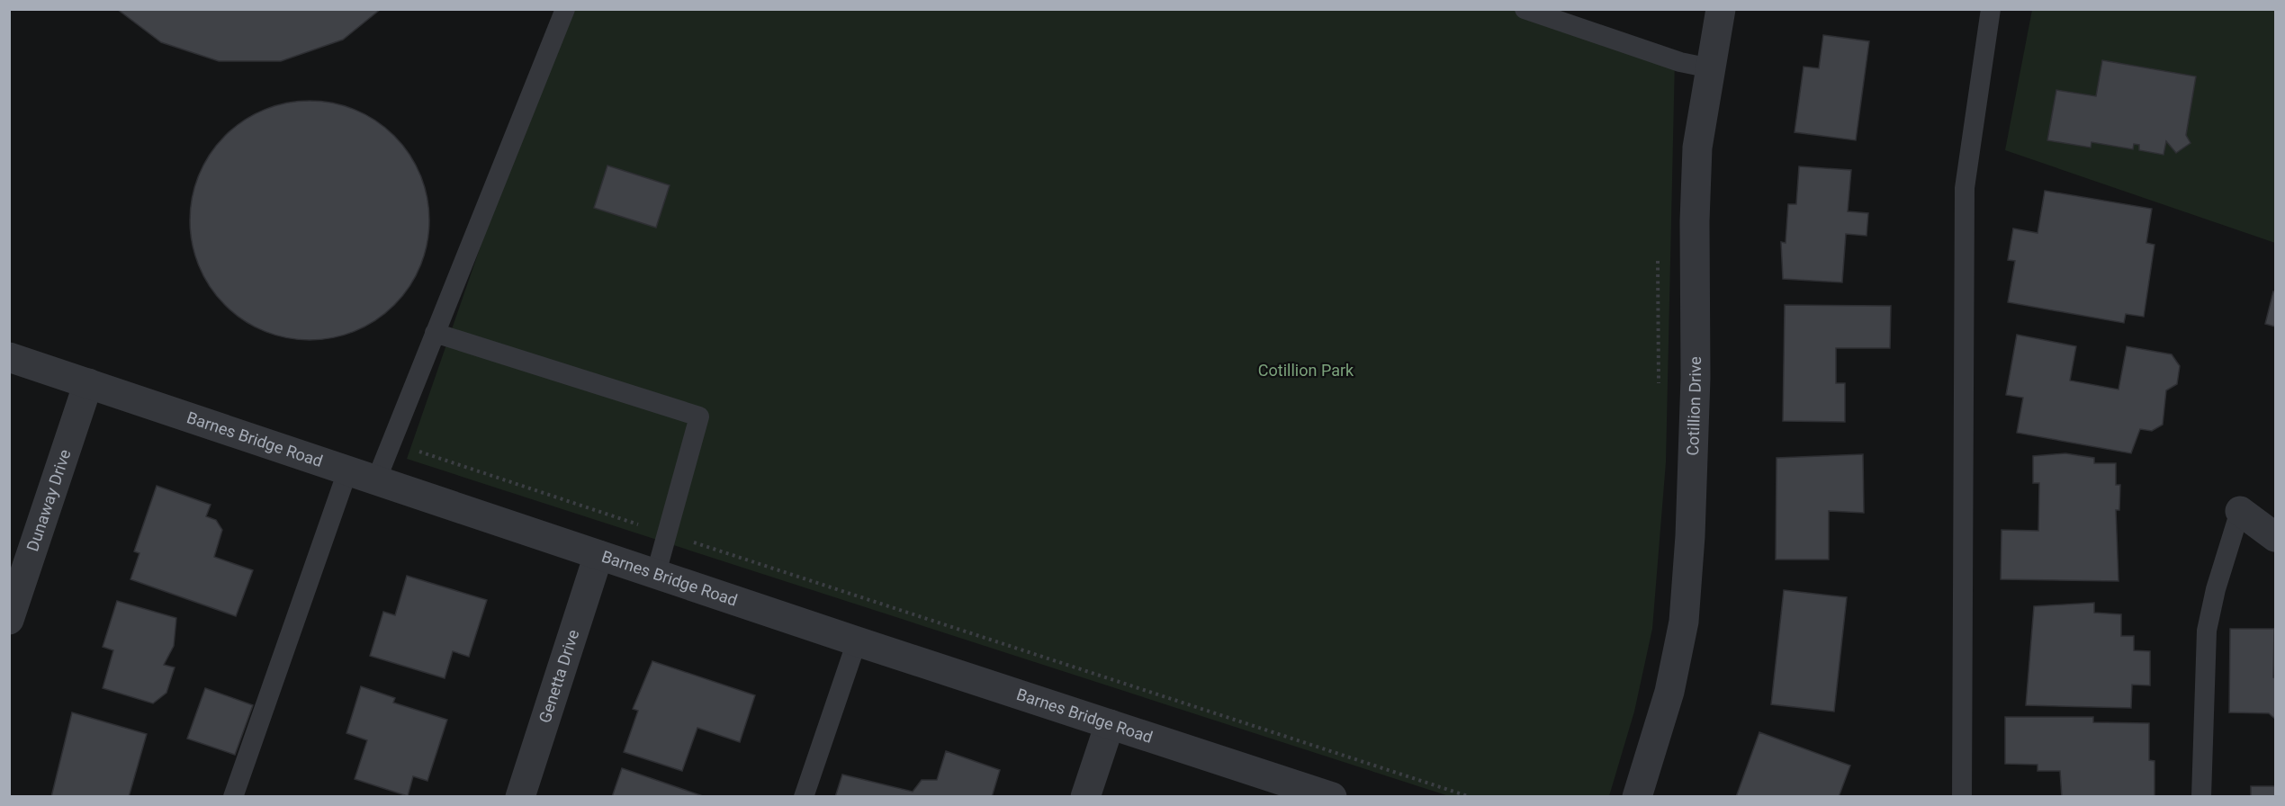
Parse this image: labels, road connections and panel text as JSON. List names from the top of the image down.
{
  "streets": {
    "street": [
      "Cotillion Drive",
      "Barnes Bridge Road",
      "Dunaway Drive",
      "Genetta Drive"
    ]
  },
  "crossings": [
    ["Barnes Bridge Road", "Dunaway Drive"],
    ["Barnes Bridge Road", "Genetta Drive"]
  ],
  "parks": ["Cotillion Park"]
}
